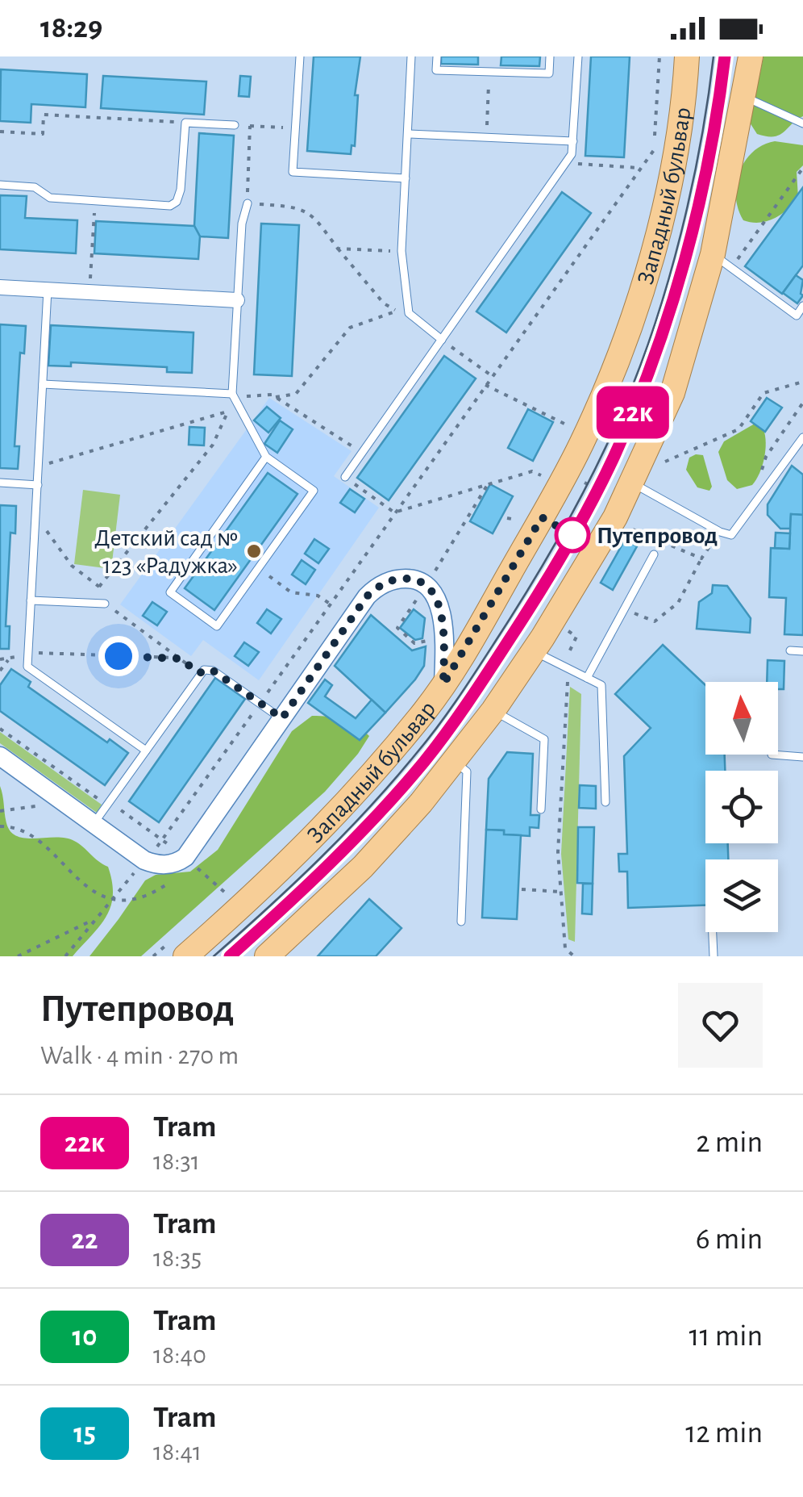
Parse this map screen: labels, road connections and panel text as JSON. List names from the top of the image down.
{
  "streets": {
    "main road": ["Западный бульвар"]
  },
  "places": ["Путепровод", "Детский сад № 123 «Радужка»"],
  "lines": ["tram line 22к"],
  "north": "top",
  "page": {
    "status": "18:29",
    "on_map": "22к",
    "heading": ["Путепровод", "Walk · 4 min · 270 m"],
    "list": [
      {
        "mark": "22к",
        "name": "Tram",
        "note": "18:31",
        "value": "2 min"
      },
      {
        "mark": "22",
        "name": "Tram",
        "note": "18:35",
        "value": "6 min"
      },
      {
        "mark": "10",
        "name": "Tram",
        "note": "18:40",
        "value": "11 min"
      },
      {
        "mark": "15",
        "name": "Tram",
        "note": "18:41",
        "value": "12 min"
      }
    ]
  }
}
